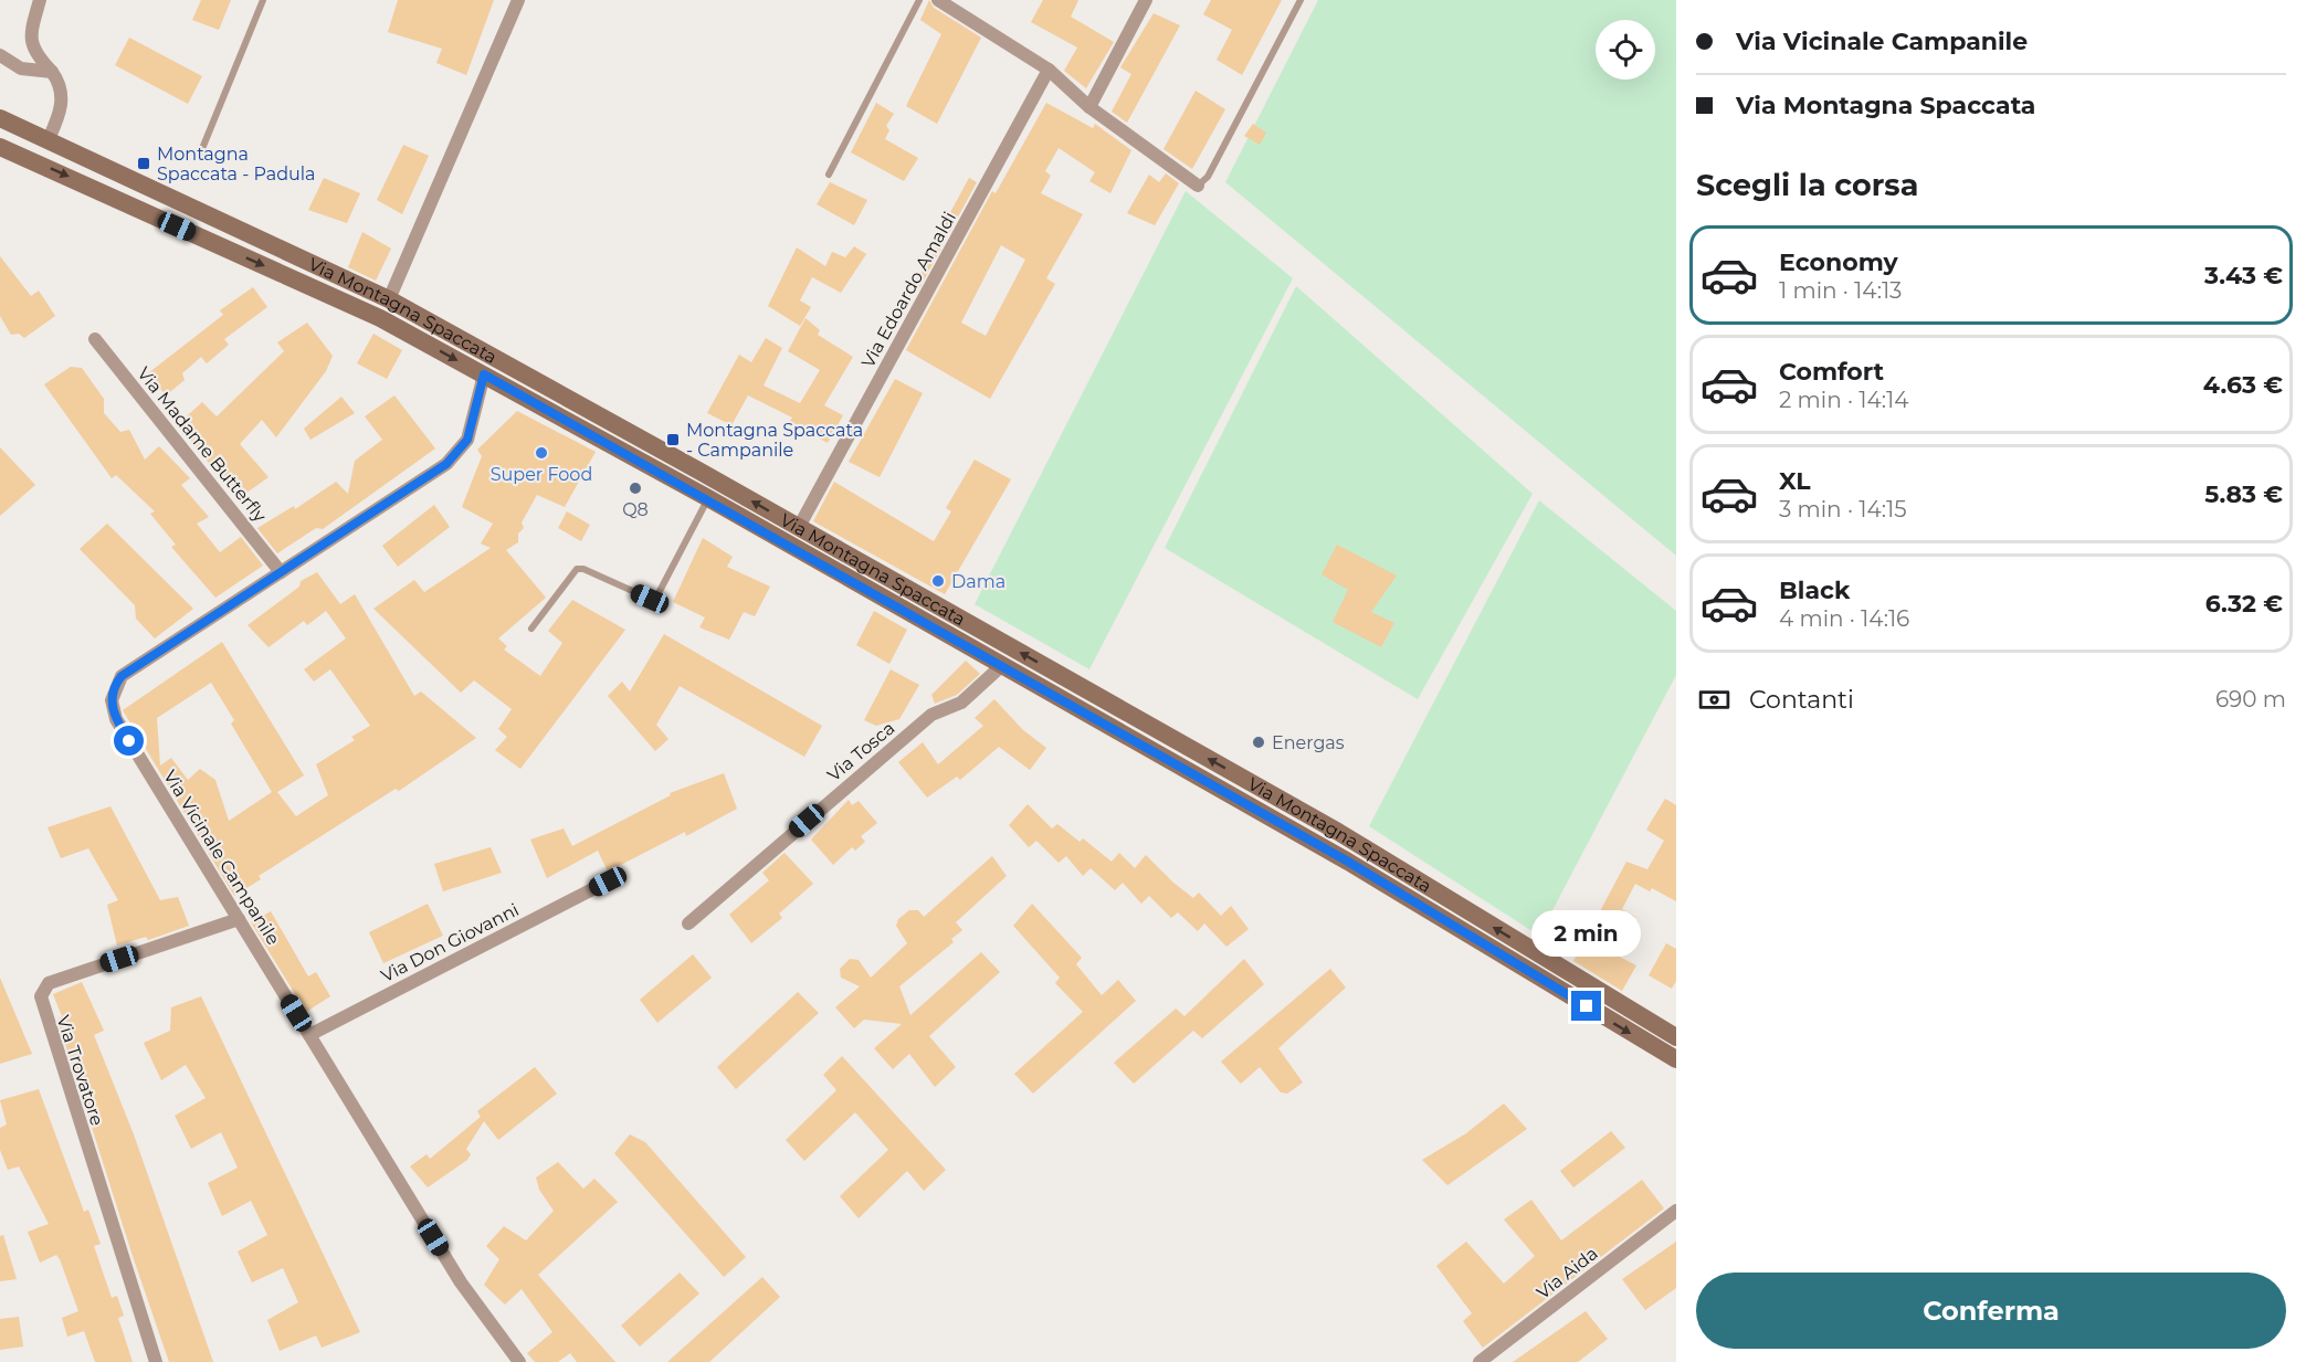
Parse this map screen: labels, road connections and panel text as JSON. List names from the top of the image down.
{
  "streets": {
    "main road": ["Via Montagna Spaccata"],
    "street": [
      "Via Edoardo Amaldi",
      "Via Madame Butterfly",
      "Via Tosca",
      "Via Vicinale Campanile",
      "Via Don Giovanni",
      "Via Trovatore",
      "Via Aida"
    ]
  },
  "crossings": [
    ["Via Edoardo Amaldi", "Via Montagna Spaccata"],
    ["Via Montagna Spaccata", "Via Tosca"],
    ["Via Montagna Spaccata", "Via Vicinale Campanile"],
    ["Via Madame Butterfly", "Via Vicinale Campanile"],
    ["Via Vicinale Campanile", "Via Don Giovanni"],
    ["Via Vicinale Campanile", "Via Trovatore"]
  ],
  "places": {
    "transit": ["Montagna Spaccata - Padula", "Montagna Spaccata - Campanile"],
    "other": [
      "Super Food",
      "Q8",
      "Dama",
      "Energas"
    ]
  },
  "page": {
    "banner": ["Via Vicinale Campanile", "Via Montagna Spaccata"],
    "heading": "Scegli la corsa",
    "list": [
      {
        "name": "Economy",
        "note": "1 min · 14:13",
        "value": "3.43 €"
      },
      {
        "name": "Comfort",
        "note": "2 min · 14:14",
        "value": "4.63 €"
      },
      {
        "name": "XL",
        "note": "3 min · 14:15",
        "value": "5.83 €"
      },
      {
        "name": "Black",
        "note": "4 min · 14:16",
        "value": "6.32 €"
      }
    ],
    "pay": ["Contanti", "690 m"],
    "bubble": "2 min",
    "buttons": "Conferma"
  }
}
